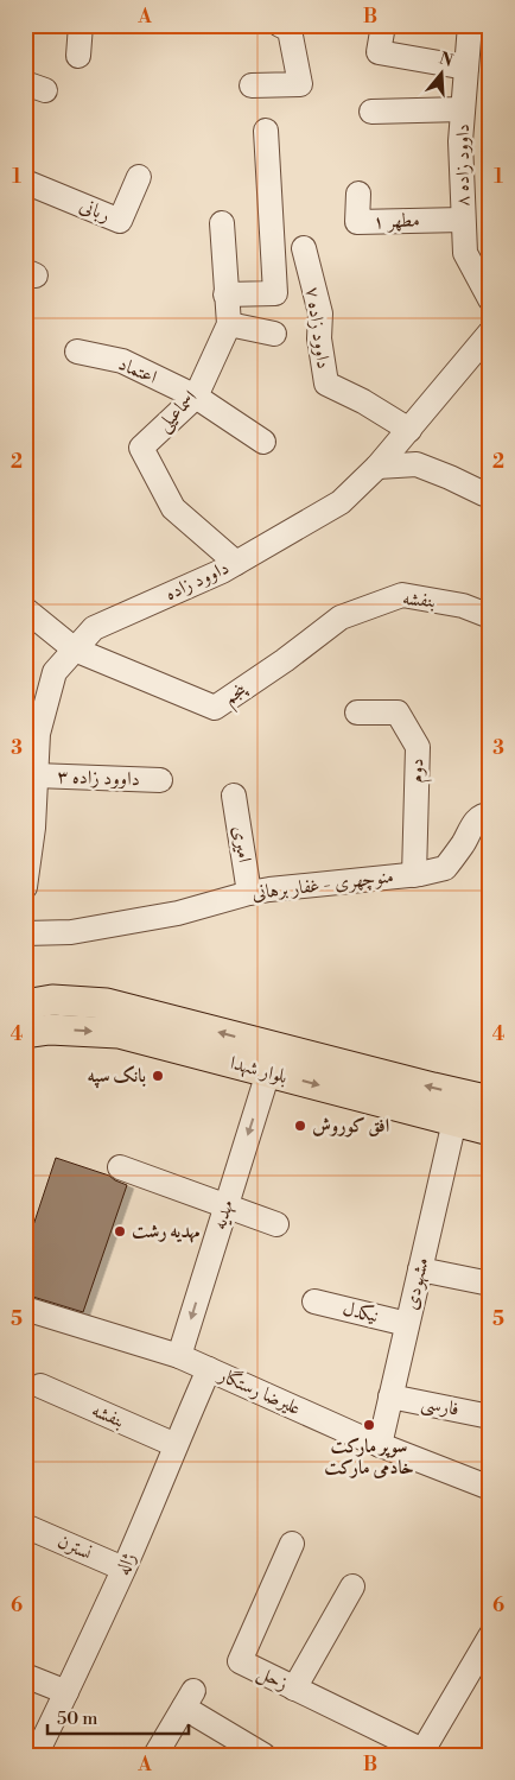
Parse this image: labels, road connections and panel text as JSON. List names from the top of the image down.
{
  "streets": {
    "main road": ["بلوار شهدا"],
    "street": [
      "داوود زاده ۸",
      "ربانی",
      "مطهر ۱",
      "داوود زاده ۷",
      "اعتماد",
      "اسماعیلی",
      "داوود زاده",
      "بنفشه",
      "پنجم",
      "دوم",
      "داوود زاده ۳",
      "امیری",
      "منوچهری - غفار برهانی",
      "مهدیه",
      "مشهودی",
      "نیکدل",
      "علیرضا رستگار",
      "فارسی",
      "نسترن",
      "ژاله",
      "زحل"
    ]
  },
  "crossings": [
    ["داوود زاده ۸", "مطهر ۱"],
    ["داوود زاده ۷", "داوود زاده"],
    ["اعتماد", "اسماعیلی"],
    ["اسماعیلی", "داوود زاده"],
    ["داوود زاده", "پنجم"],
    ["داوود زاده", "داوود زاده ۳"],
    ["بنفشه", "پنجم"],
    ["بنفشه", "ژاله"],
    ["دوم", "منوچهری - غفار برهانی"],
    ["امیری", "منوچهری - غفار برهانی"],
    ["بلوار شهدا", "مهدیه"],
    ["بلوار شهدا", "مشهودی"],
    ["مهدیه", "علیرضا رستگار"],
    ["مشهودی", "نیکدل"],
    ["مشهودی", "علیرضا رستگار"],
    ["مشهودی", "فارسی"],
    ["علیرضا رستگار", "ژاله"],
    ["نسترن", "ژاله"]
  ],
  "one_way": ["مهدیه"],
  "places": [
    "بانک سپه",
    "افق کوروش",
    "مهدیه رشت",
    "سوپر مارکت خادمی مارکت"
  ],
  "scale_bar": "50 m",
  "north": "top",
  "grid": {
    "columns": ["A", "B"],
    "rows": [
      "1",
      "2",
      "3",
      "4",
      "5",
      "6"
    ]
  }
}
